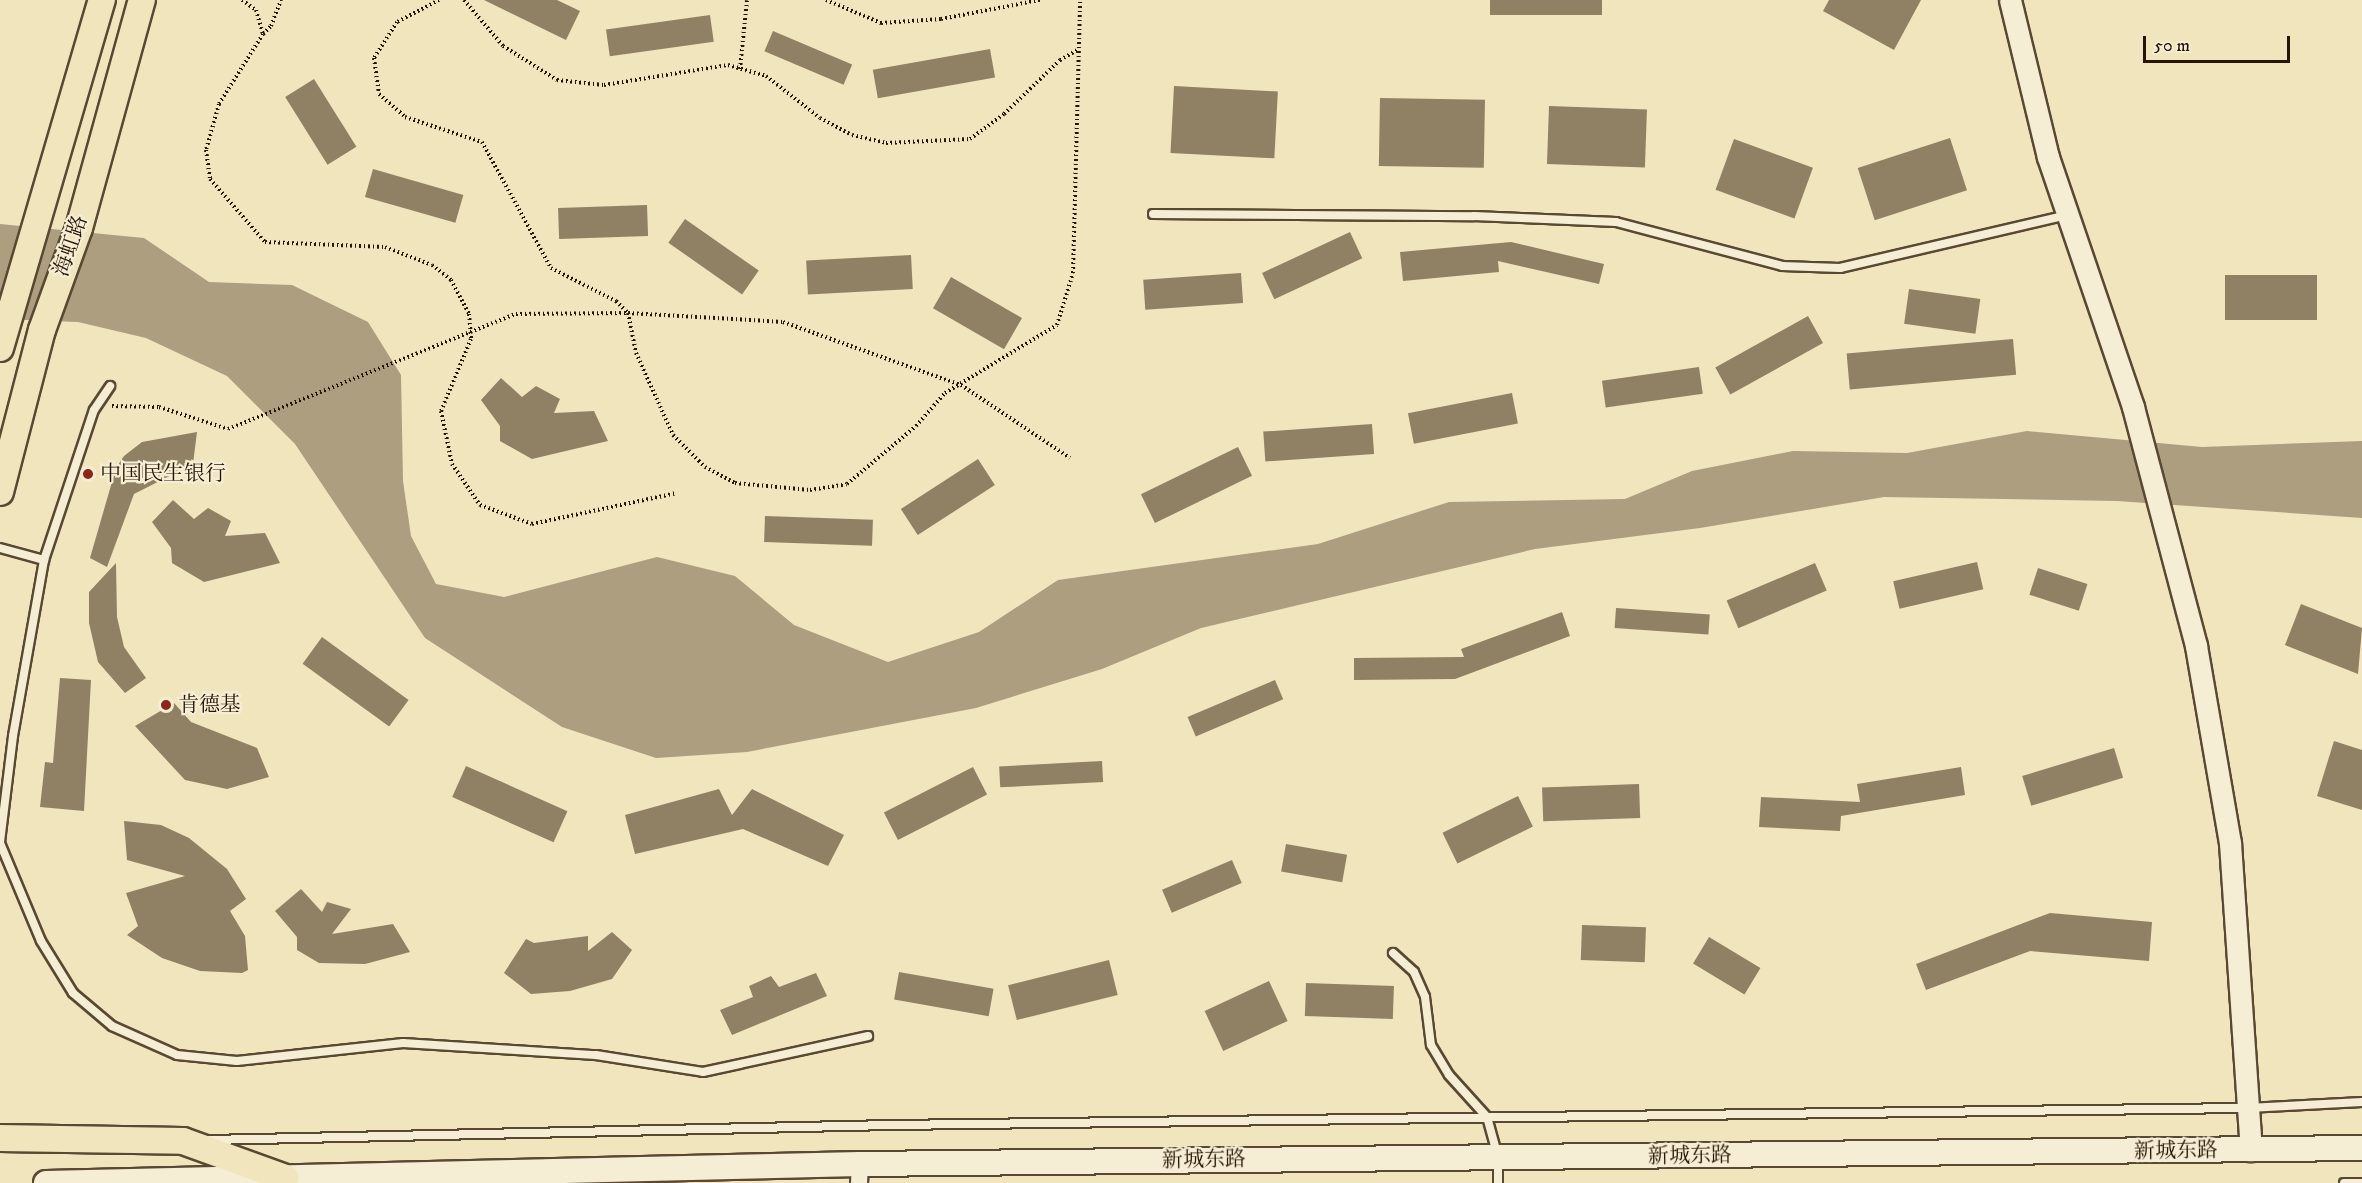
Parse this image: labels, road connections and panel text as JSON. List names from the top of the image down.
{
  "streets": {
    "main road": ["海虹路", "新城东路"]
  },
  "places": ["中国民生银行", "肯德基"],
  "scale_bar": "50 m"
}
